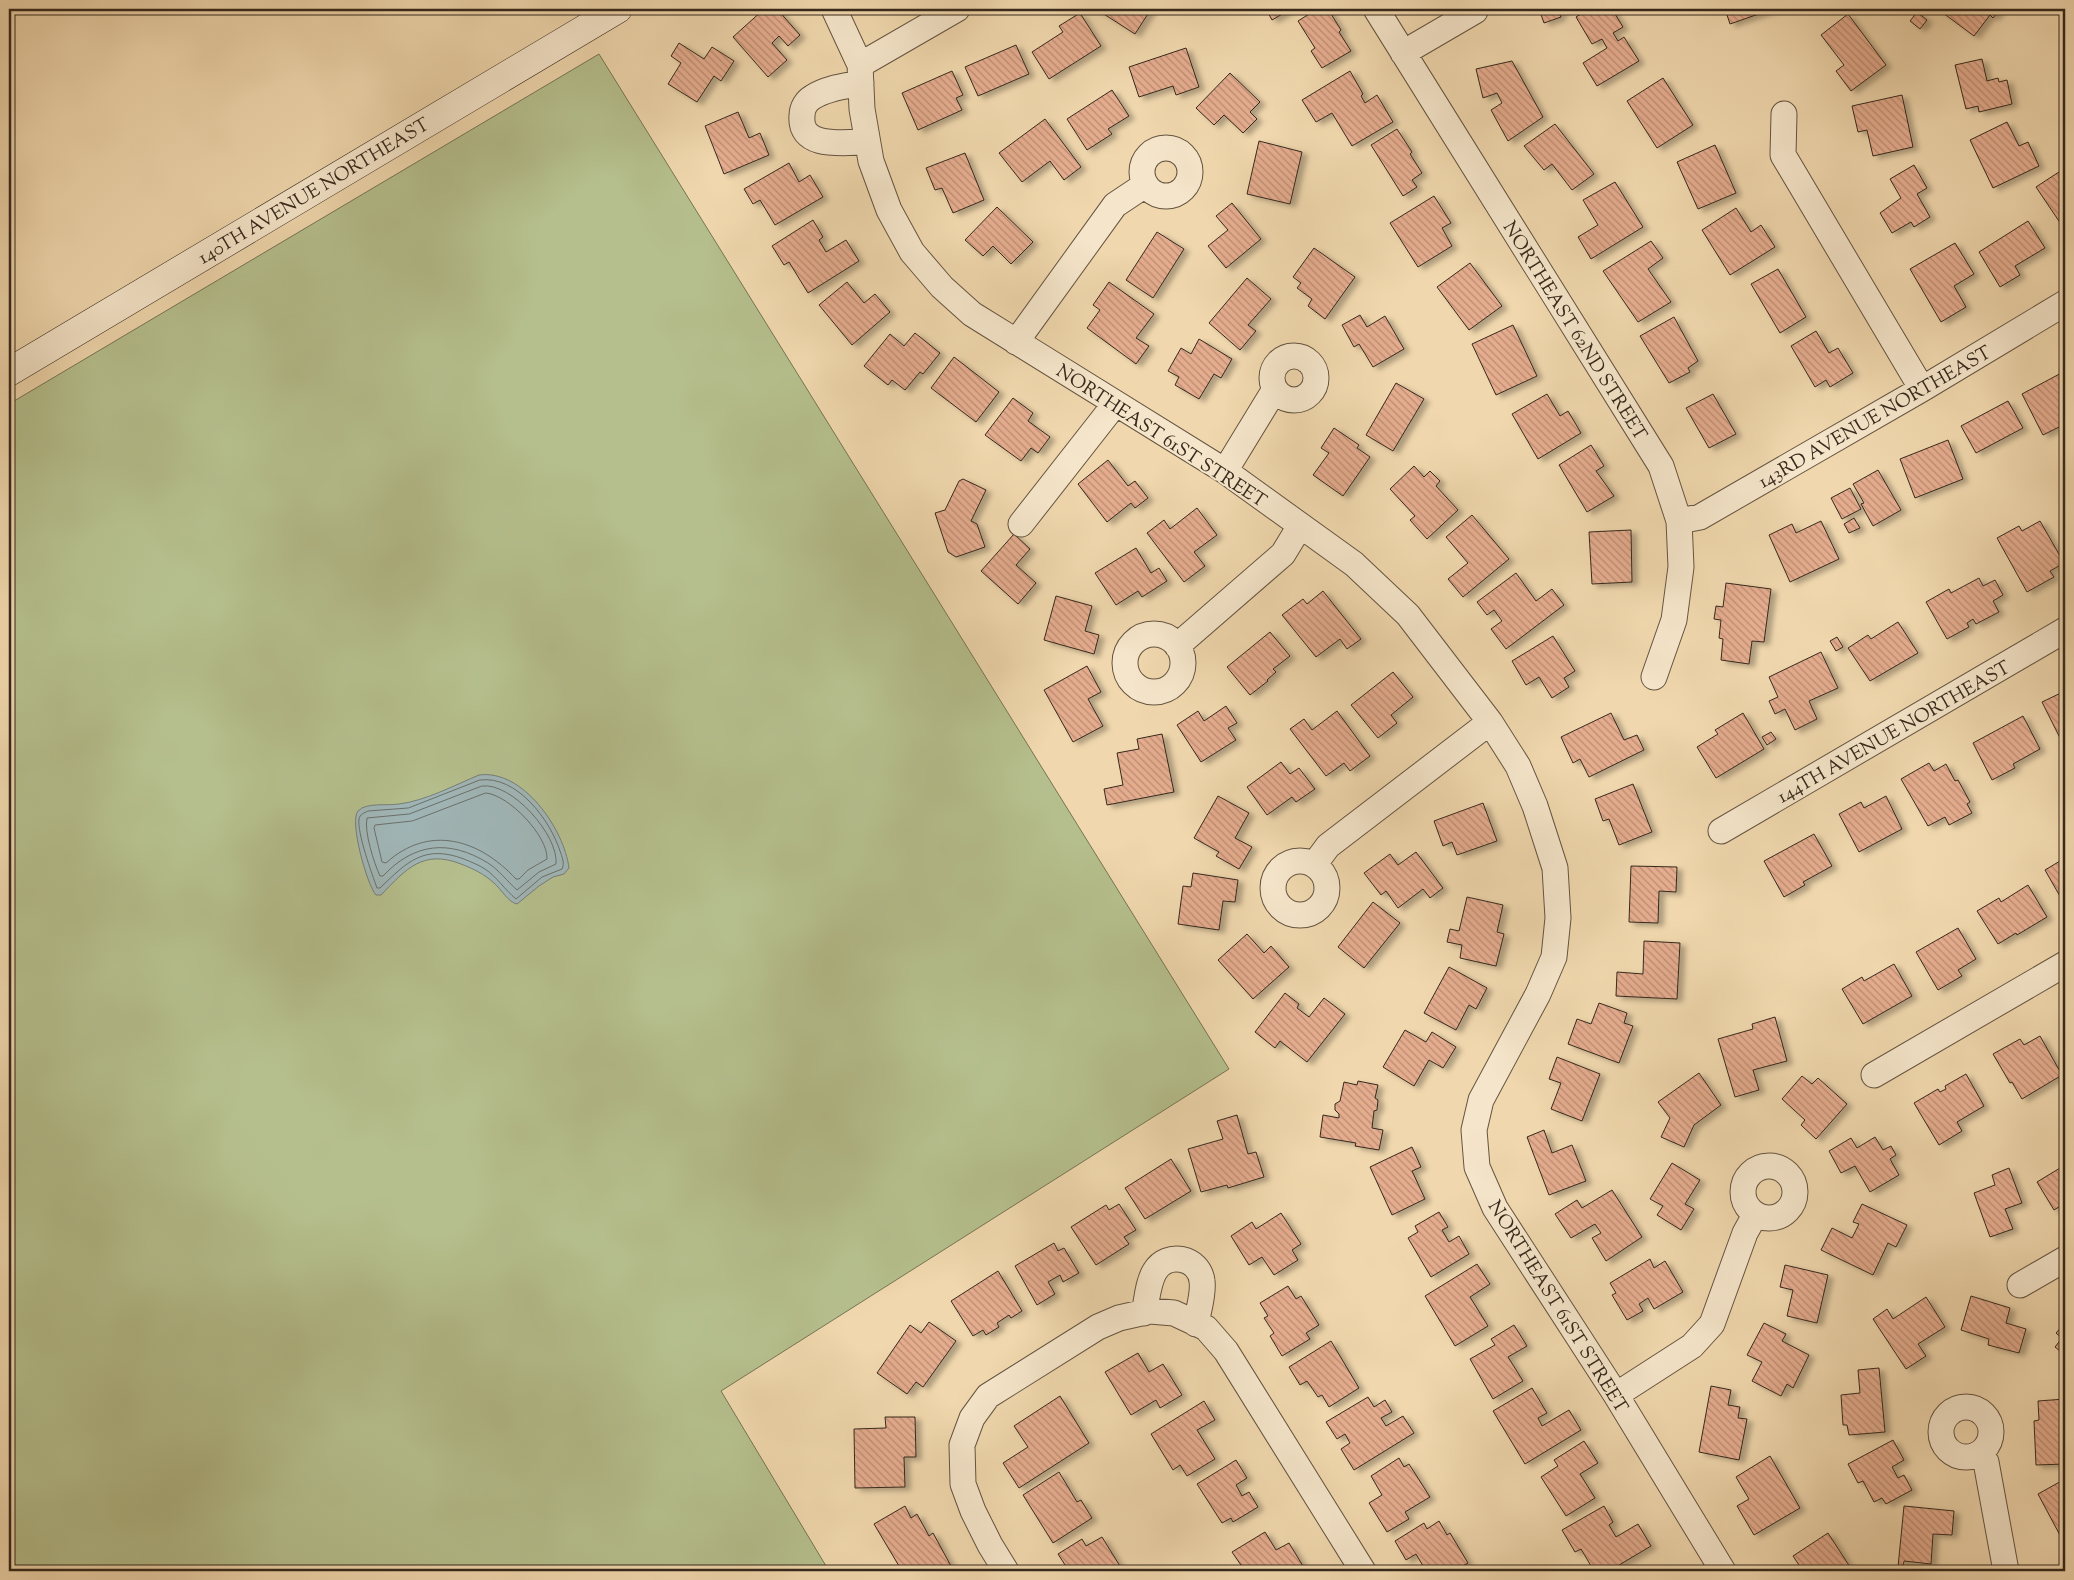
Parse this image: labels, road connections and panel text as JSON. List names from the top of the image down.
{
  "streets": {
    "street": [
      "140TH AVENUE NORTHEAST",
      "NORTHEAST 62ND STREET",
      "143RD AVENUE NORTHEAST",
      "NORTHEAST 61ST STREET",
      "144TH AVENUE NORTHEAST"
    ]
  },
  "crossings": [
    ["NORTHEAST 62ND STREET", "143RD AVENUE NORTHEAST"]
  ]
}
